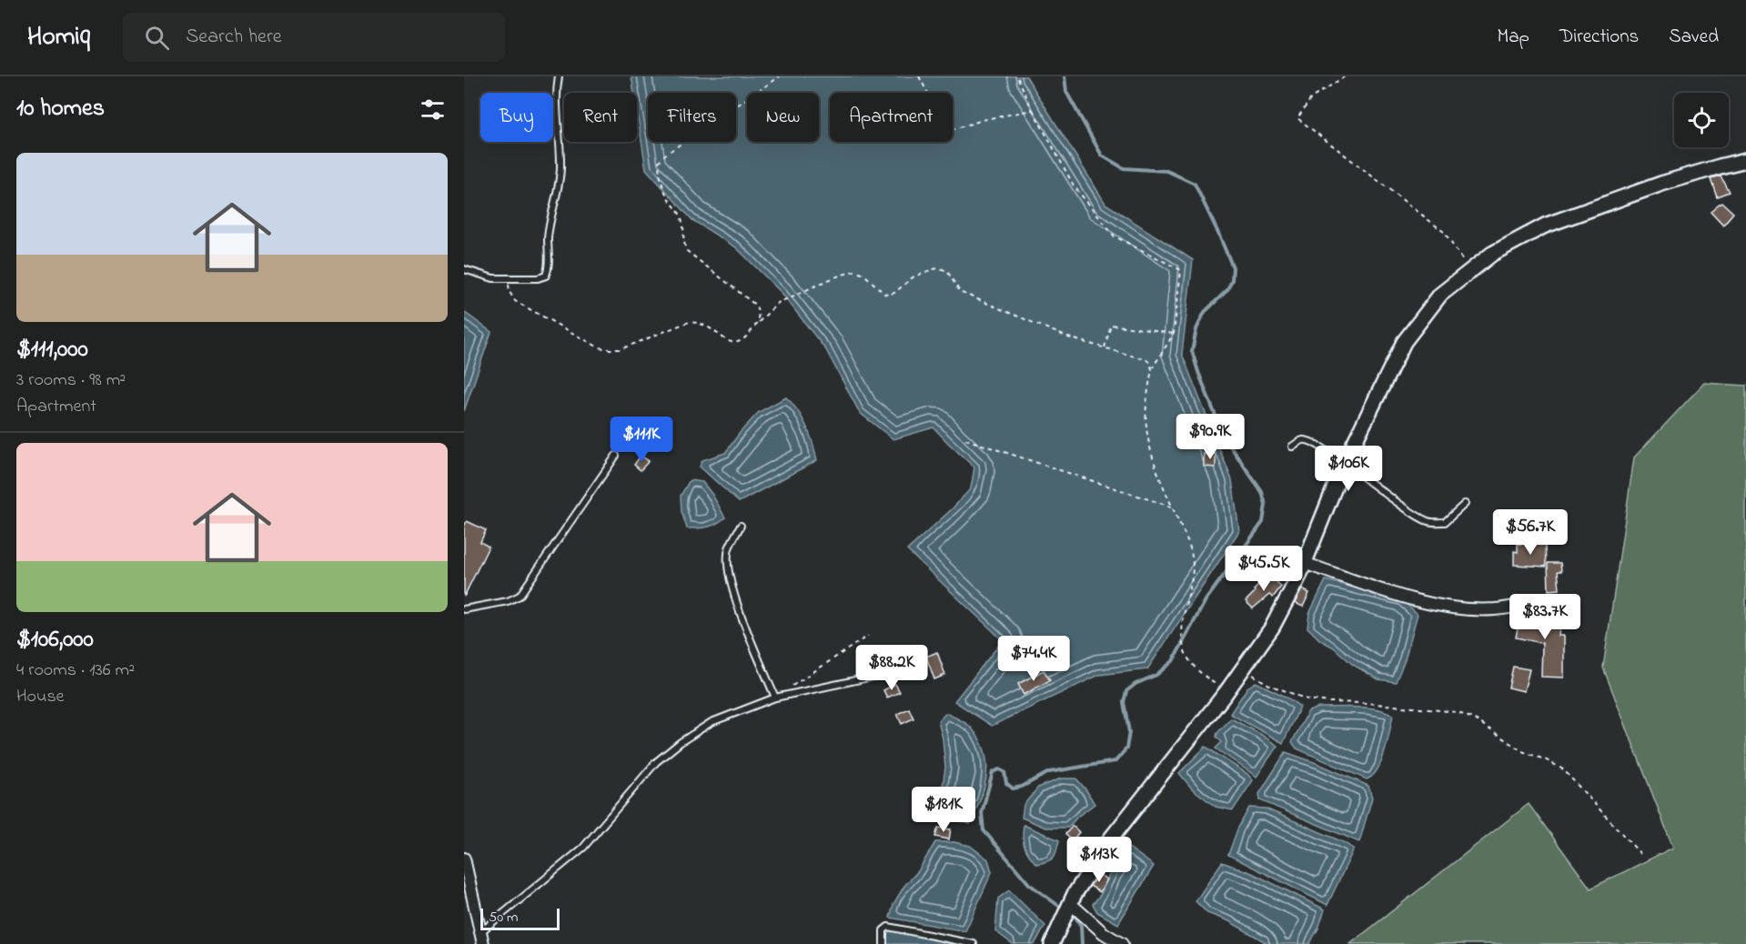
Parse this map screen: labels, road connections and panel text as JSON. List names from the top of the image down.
{
  "scale_bar": "50 m",
  "page": {
    "header": "Homiq",
    "search": "Search here",
    "nav": ["Map", "Directions", "Saved"],
    "heading": "10 homes",
    "chip": [
      "Buy",
      "Rent",
      "Filters",
      "New",
      "Apartment"
    ],
    "list": [
      {
        "name": "$111,000",
        "note": "3 rooms · 98 m² · Apartment"
      },
      {
        "name": "$106,000",
        "note": "4 rooms · 136 m² · House"
      }
    ],
    "price": [
      "$90.9K",
      "$111K",
      "$106K",
      "$56.7K",
      "$45.5K",
      "$83.7K",
      "$74.4K",
      "$88.2K",
      "$181K",
      "$113K"
    ],
    "scale": "50 m"
  }
}
